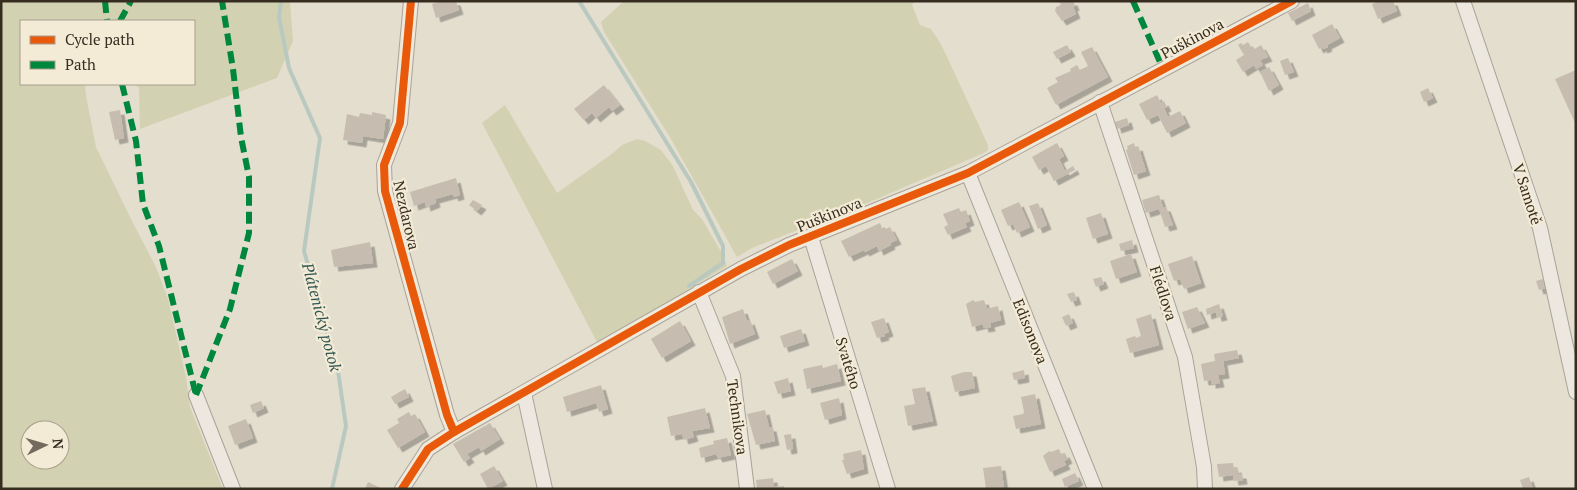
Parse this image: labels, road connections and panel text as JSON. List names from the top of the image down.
{
  "streets": {
    "street": [
      "Puškinova",
      "V Samotě",
      "Nezdarova",
      "Flédlova",
      "Edisonova",
      "Svatého",
      "Technikova"
    ]
  },
  "crossings": [
    ["Puškinova", "Nezdarova"],
    ["Puškinova", "Flédlova"],
    ["Puškinova", "Edisonova"],
    ["Puškinova", "Svatého"],
    ["Puškinova", "Technikova"]
  ],
  "water": ["Plátenický potok"],
  "legend": ["Cycle path", "Path"],
  "north": "right"
}
